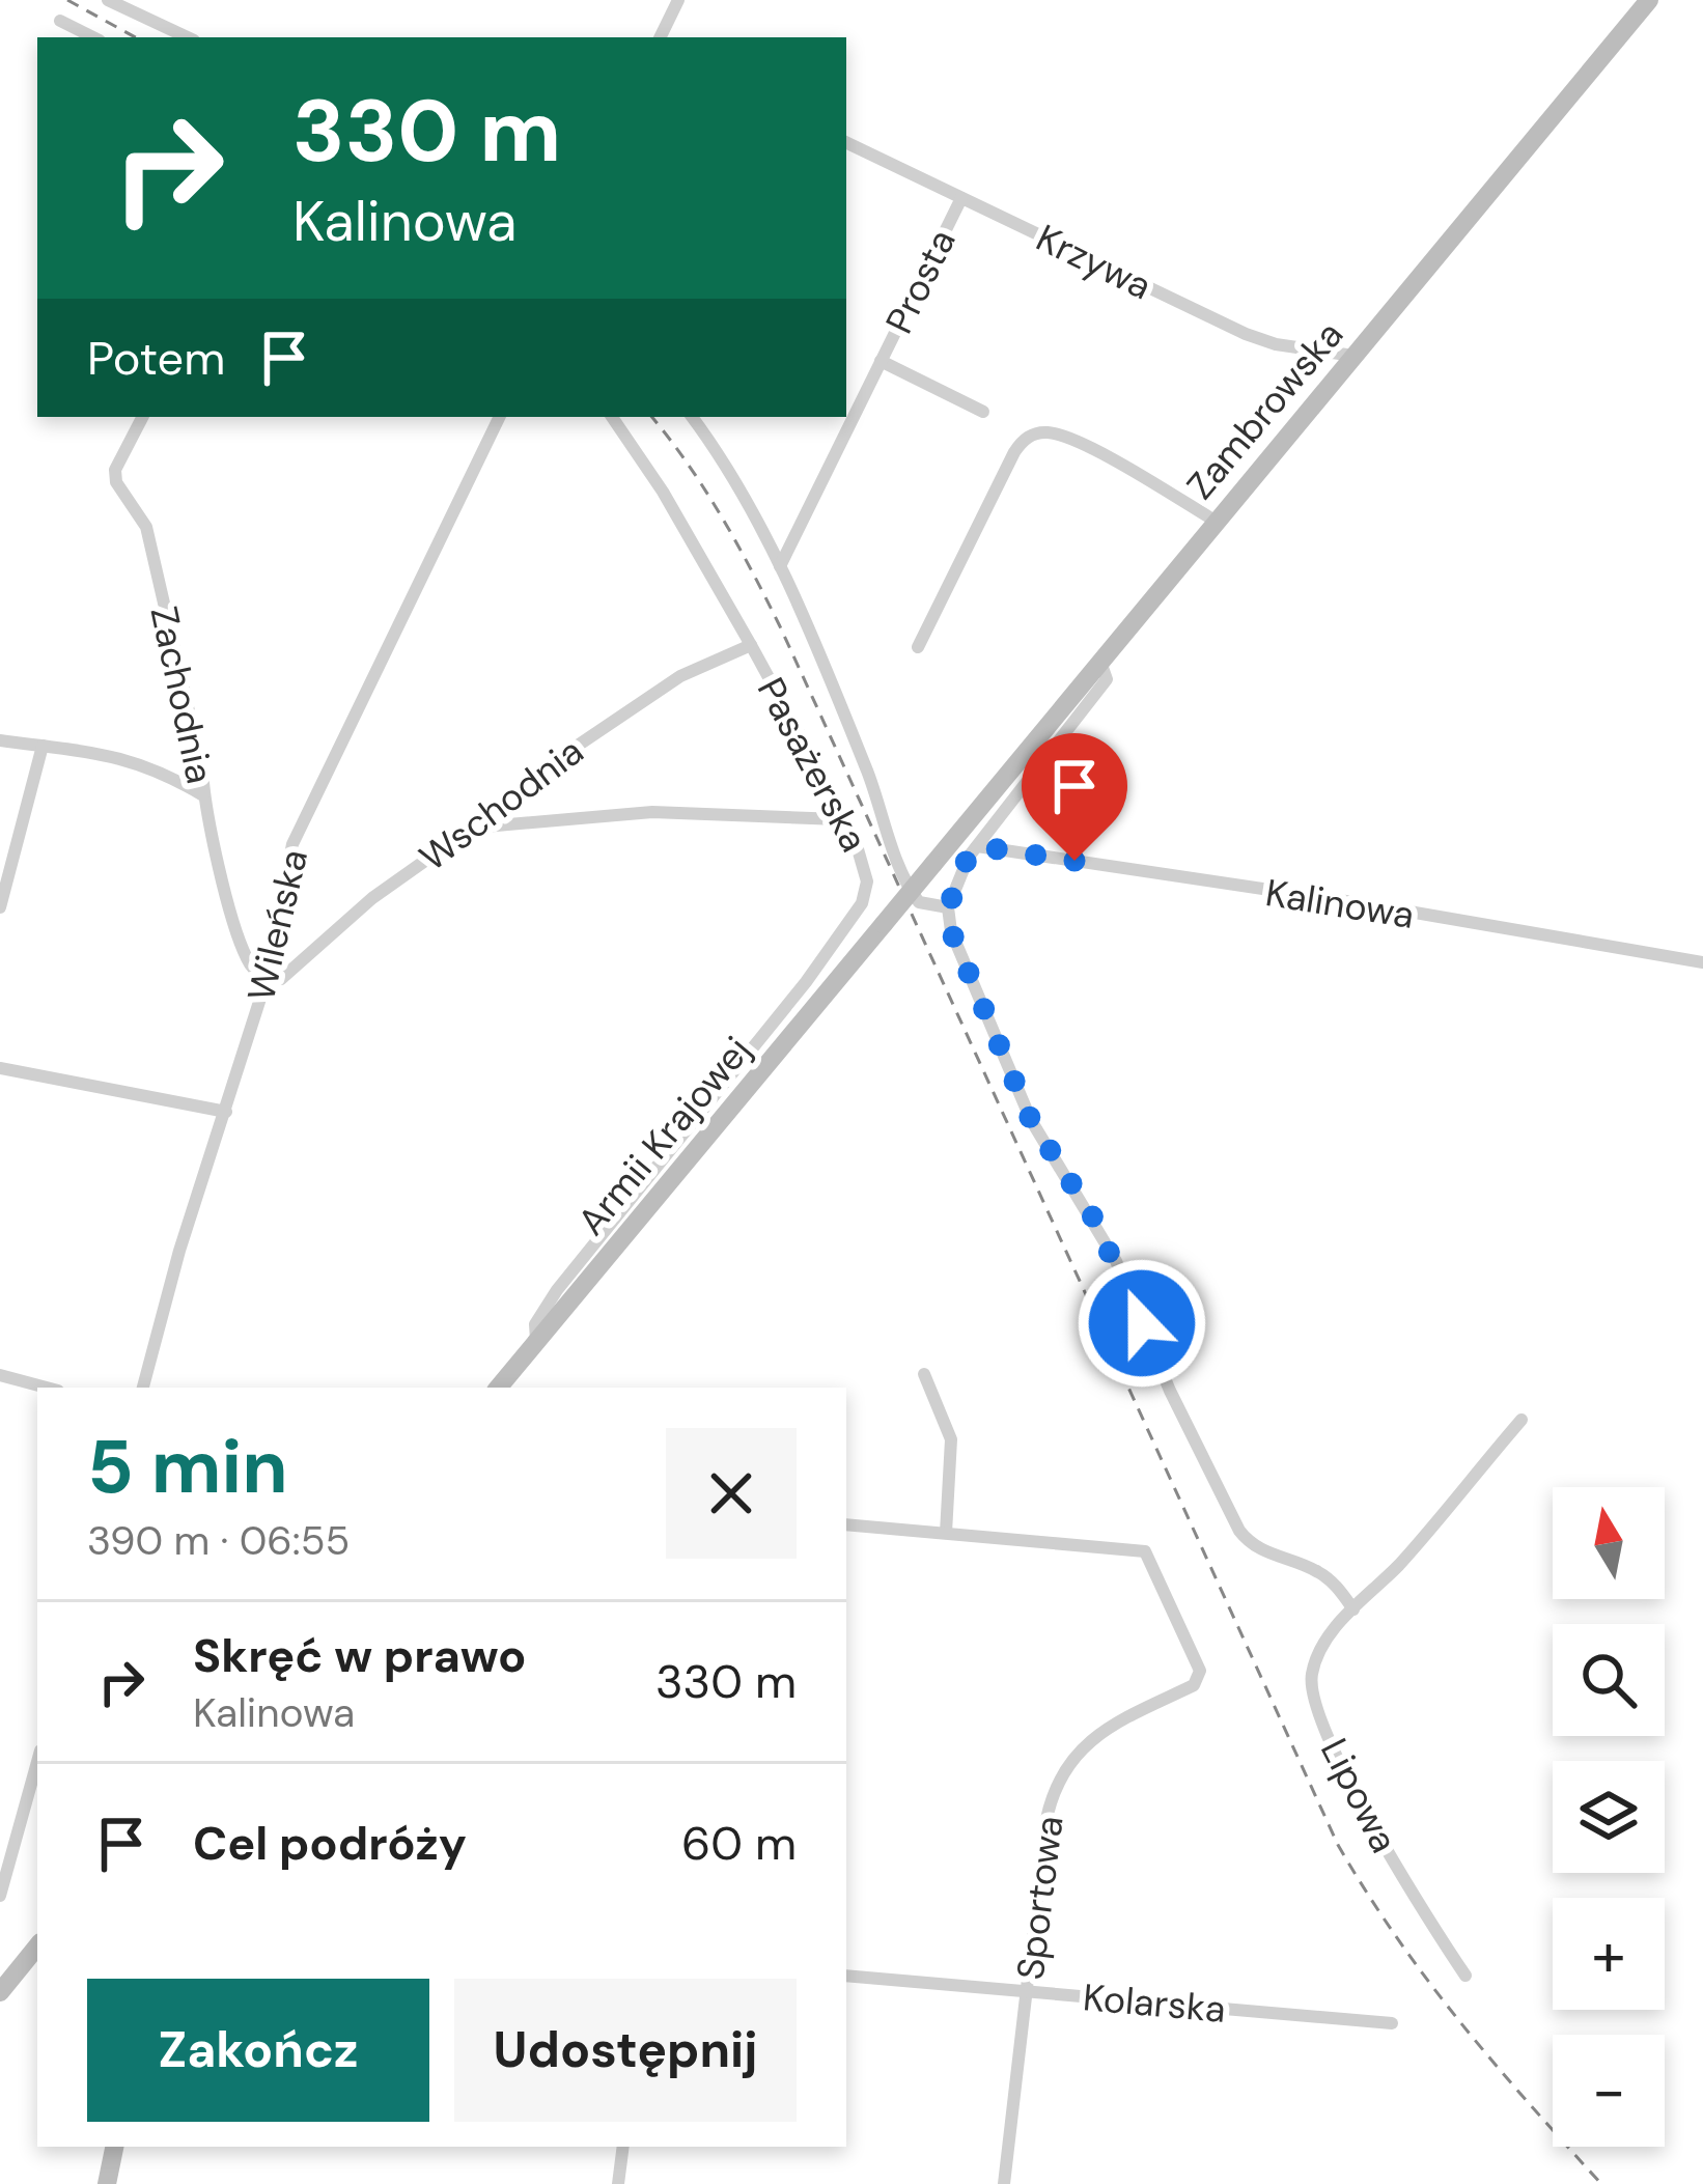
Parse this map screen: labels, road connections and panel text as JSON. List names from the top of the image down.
{
  "streets": {
    "main road": ["Zambrowska", "Armii Krajowej"],
    "street": [
      "Krzywa",
      "Prosta",
      "Zachodnia",
      "Pasażerska",
      "Wschodnia",
      "Kalinowa",
      "Wileńska",
      "Lipowa",
      "Sportowa",
      "Kolarska"
    ]
  },
  "crossings": [
    ["Krzywa", "Prosta"],
    ["Krzywa", "Zambrowska"],
    ["Zambrowska", "Armii Krajowej"],
    ["Zachodnia", "Wschodnia"],
    ["Zachodnia", "Wileńska"],
    ["Pasażerska", "Wschodnia"],
    ["Pasażerska", "Armii Krajowej"],
    ["Wschodnia", "Wileńska"],
    ["Sportowa", "Kolarska"]
  ],
  "north": "top",
  "page": {
    "turn": ["330 m", "Kalinowa"],
    "then": "Potem",
    "heading": ["5 min", "390 m · 06:55"],
    "map_buttons": ["+", "−"],
    "list": [
      {
        "name": "Skręć w prawo",
        "note": "Kalinowa",
        "value": "330 m"
      },
      {
        "name": "Cel podróży",
        "value": "60 m"
      }
    ],
    "buttons": ["Zakończ", "Udostępnij"]
  }
}
